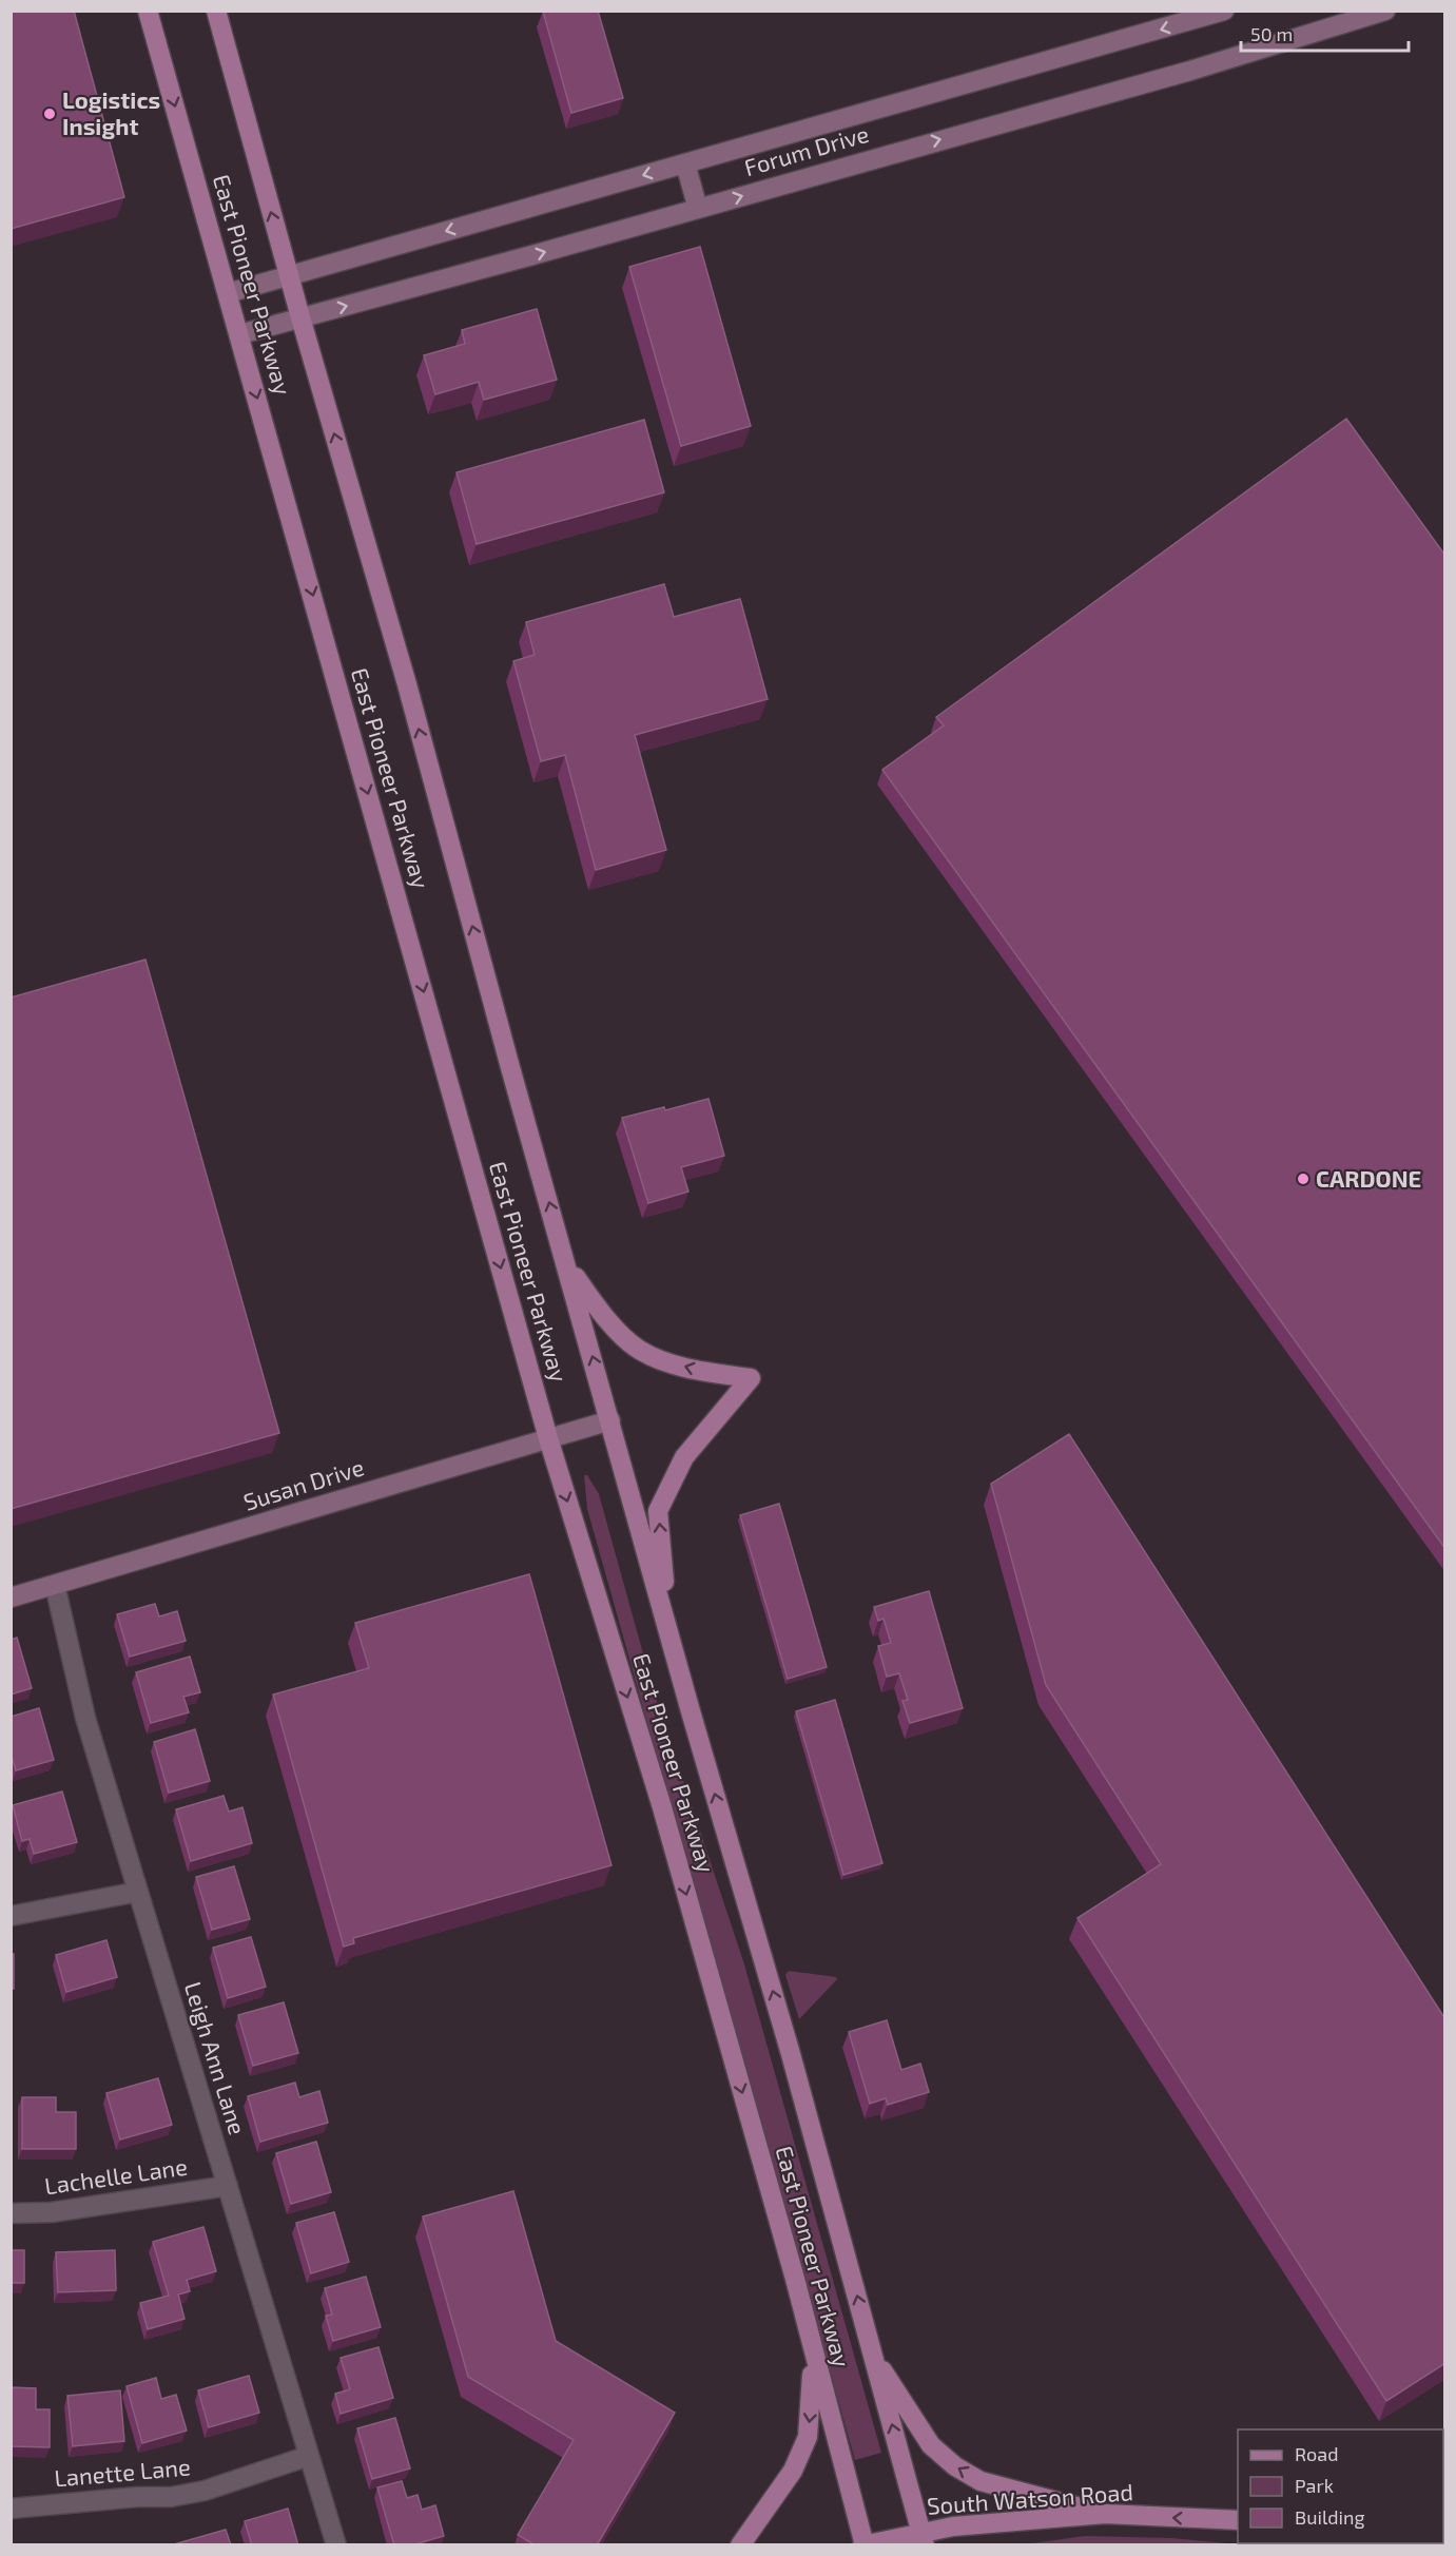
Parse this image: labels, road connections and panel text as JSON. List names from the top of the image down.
{
  "streets": {
    "main road": ["East Pioneer Parkway", "South Watson Road"],
    "street": [
      "Forum Drive",
      "Susan Drive",
      "Leigh Ann Lane",
      "Lachelle Lane",
      "Lanette Lane"
    ]
  },
  "crossings": [
    ["Forum Drive", "East Pioneer Parkway"],
    ["East Pioneer Parkway", "Susan Drive"],
    ["East Pioneer Parkway", "South Watson Road"],
    ["Susan Drive", "Leigh Ann Lane"],
    ["Leigh Ann Lane", "Lachelle Lane"],
    ["Leigh Ann Lane", "Lanette Lane"]
  ],
  "one_way": ["South Watson Road"],
  "places": ["Logistics Insight", "CARDONE"],
  "legend": ["Road", "Park", "Building"],
  "scale_bar": "50 m"
}
